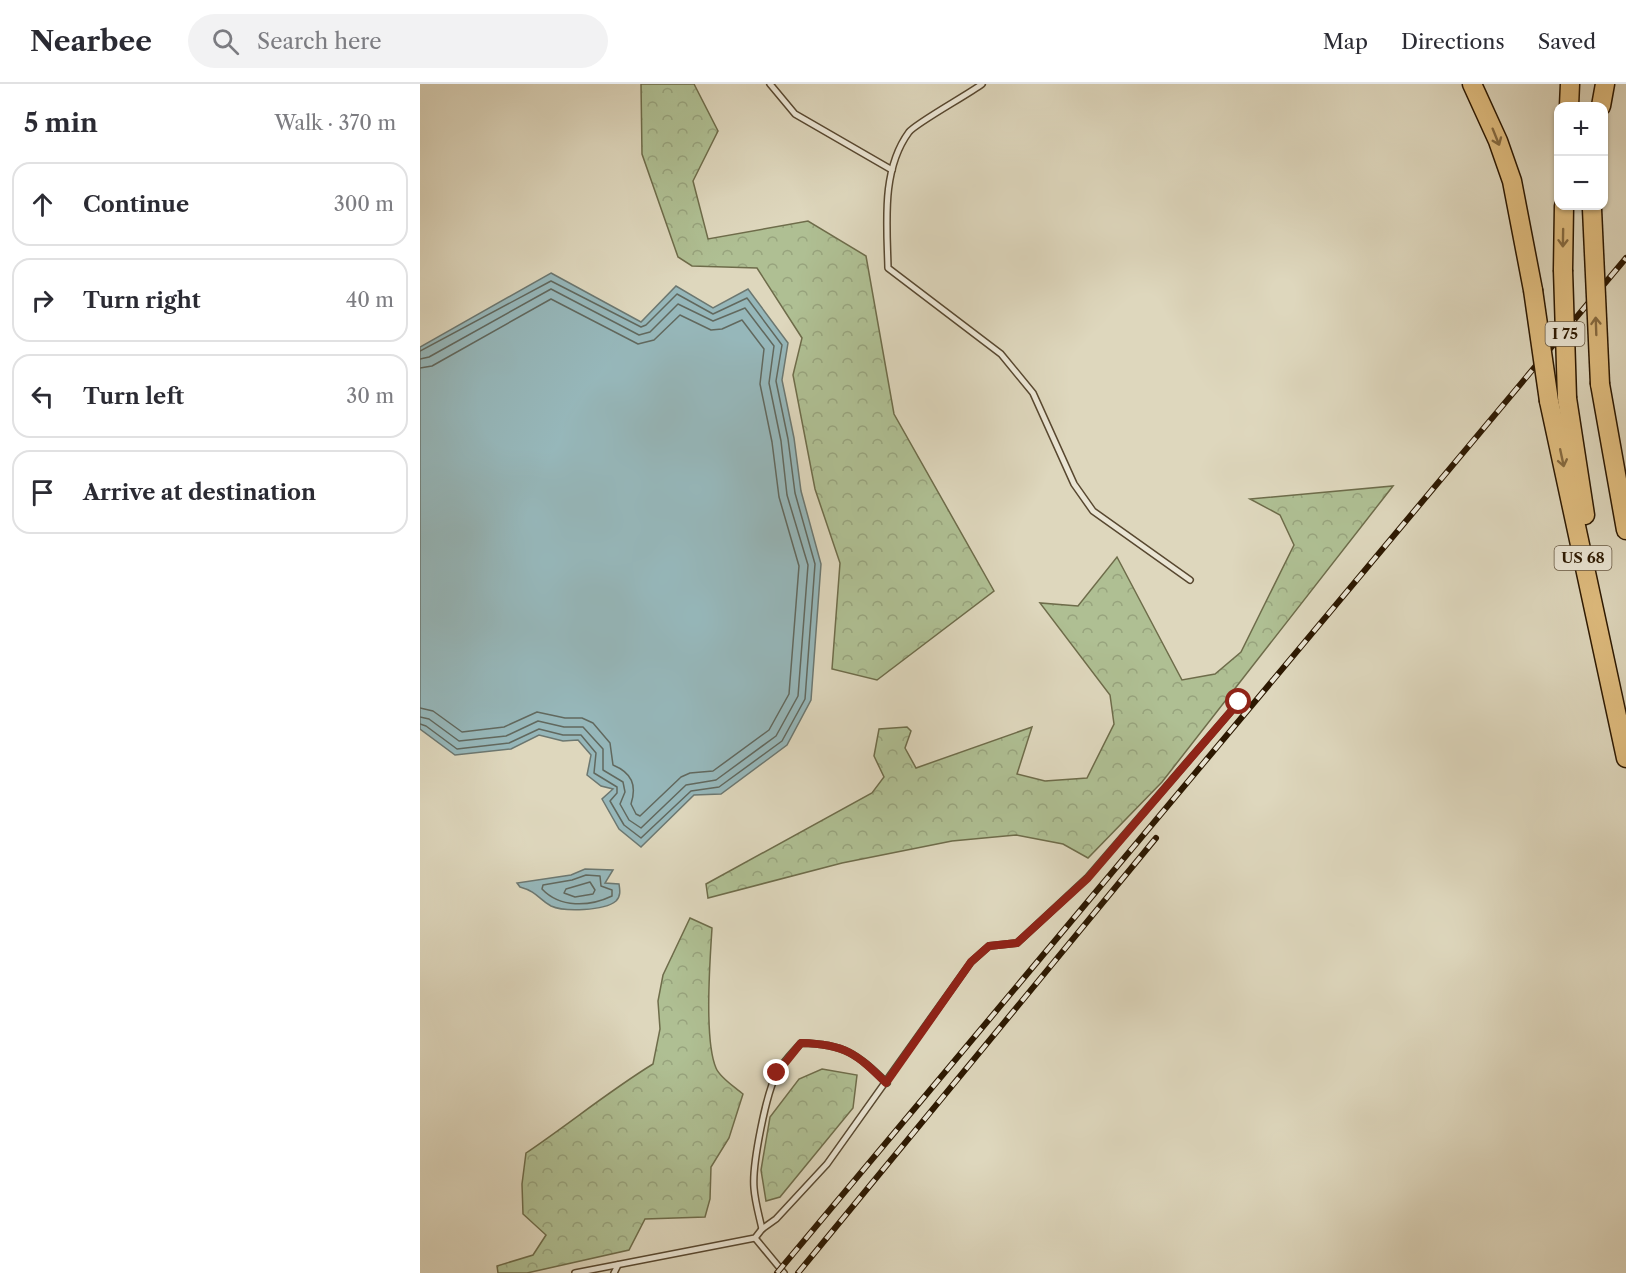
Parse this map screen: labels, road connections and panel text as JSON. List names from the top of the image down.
{
  "streets": {
    "highway": ["I 75", "US 68"]
  },
  "crossings": [
    ["I 75", "US 68"]
  ],
  "page": {
    "header": "Nearbee",
    "search": "Search here",
    "nav": ["Map", "Directions", "Saved"],
    "heading": ["5 min", "Walk · 370 m"],
    "map_buttons": ["+", "−"],
    "list": [
      ["Continue", "300 m"],
      ["Turn right", "40 m"],
      ["Turn left", "30 m"],
      "Arrive at destination"
    ]
  }
}
